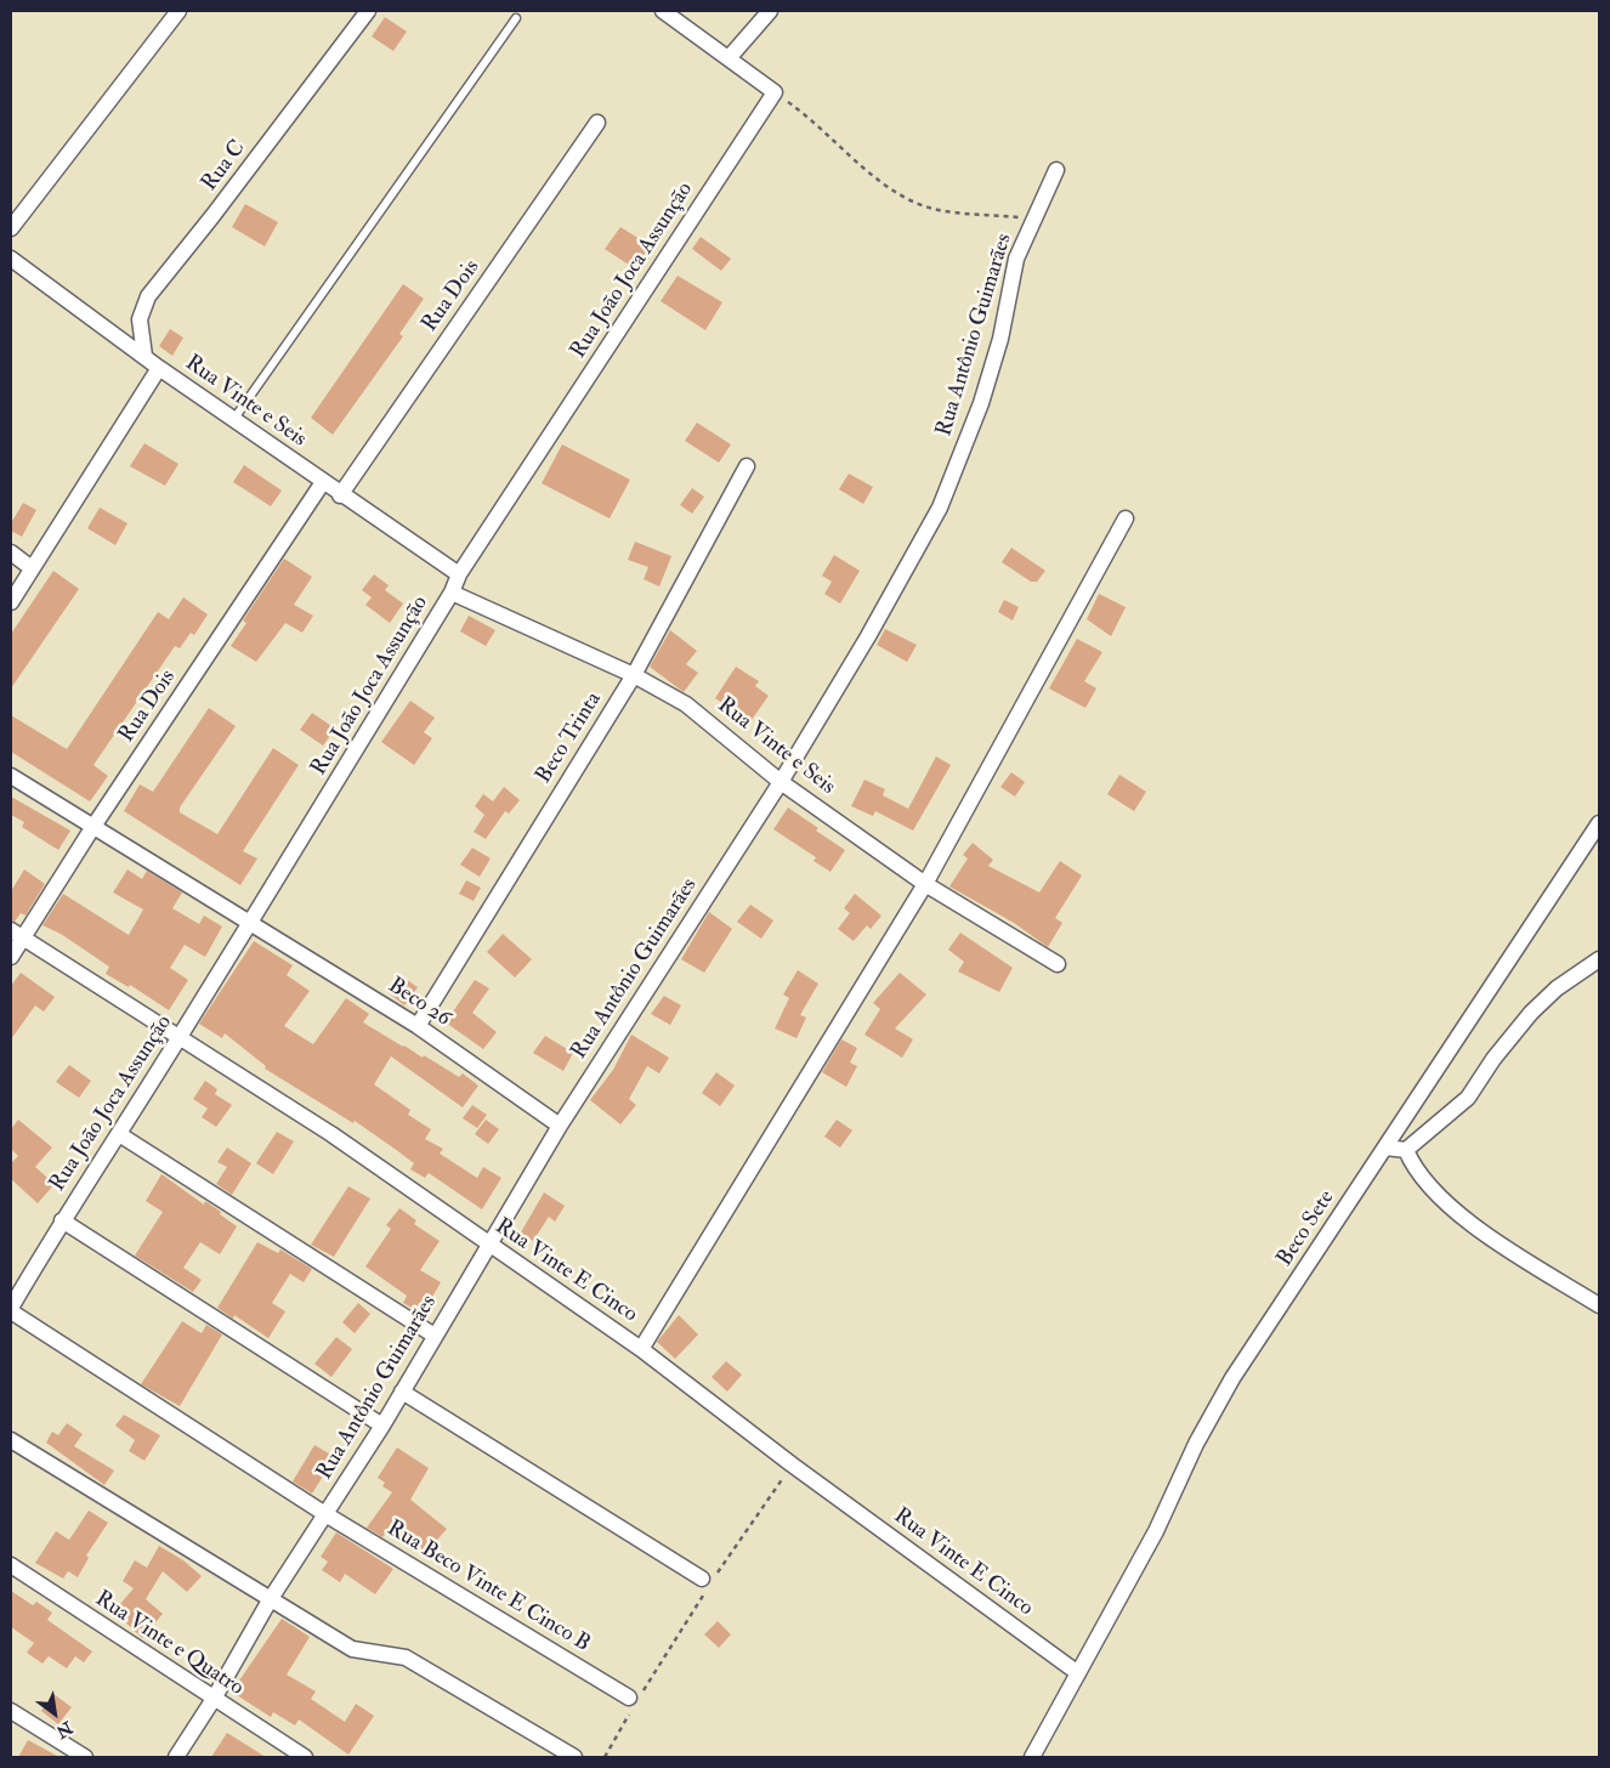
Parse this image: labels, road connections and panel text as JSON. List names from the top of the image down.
{
  "streets": {
    "street": [
      "Rua C",
      "Rua João Joca Assunção",
      "Rua Dois",
      "Rua Antônio Guimarães",
      "Rua Vinte e Seis",
      "Beco Trinta",
      "Beco 26",
      "Beco Sete",
      "Rua Vinte E Cinco",
      "Rua Beco Vinte E Cinco B",
      "Rua Vinte e Quatro"
    ]
  },
  "crossings": [
    ["Rua C", "Rua Vinte e Seis"],
    ["Rua João Joca Assunção", "Rua Vinte e Seis"],
    ["Rua João Joca Assunção", "Beco 26"],
    ["Rua João Joca Assunção", "Rua Vinte E Cinco"],
    ["Rua João Joca Assunção", "Rua Beco Vinte E Cinco B"],
    ["Rua Dois", "Rua Vinte e Seis"],
    ["Rua Dois", "Beco 26"],
    ["Rua Dois", "Rua Vinte E Cinco"],
    ["Rua Antônio Guimarães", "Rua Vinte e Seis"],
    ["Rua Antônio Guimarães", "Beco 26"],
    ["Rua Antônio Guimarães", "Rua Vinte E Cinco"],
    ["Rua Antônio Guimarães", "Rua Beco Vinte E Cinco B"],
    ["Rua Antônio Guimarães", "Rua Vinte e Quatro"],
    ["Rua Vinte e Seis", "Beco Trinta"],
    ["Beco Trinta", "Beco 26"],
    ["Beco Sete", "Rua Vinte E Cinco"]
  ],
  "north": "bottom right"
}
